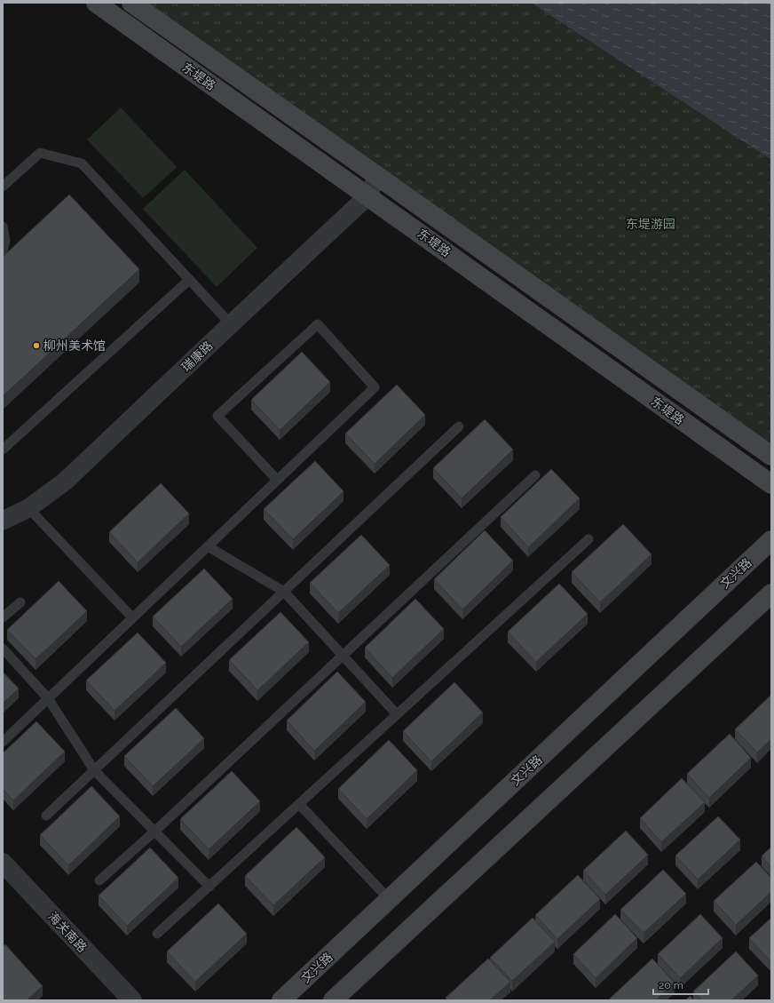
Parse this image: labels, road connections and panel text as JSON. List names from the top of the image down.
{
  "streets": {
    "main road": ["东堤路", "文兴路"],
    "street": ["瑞康路", "海关南路"]
  },
  "crossings": [
    ["东堤路", "瑞康路"]
  ],
  "parks": ["东堤游园"],
  "places": ["柳州美术馆"],
  "scale_bar": "20 m"
}
